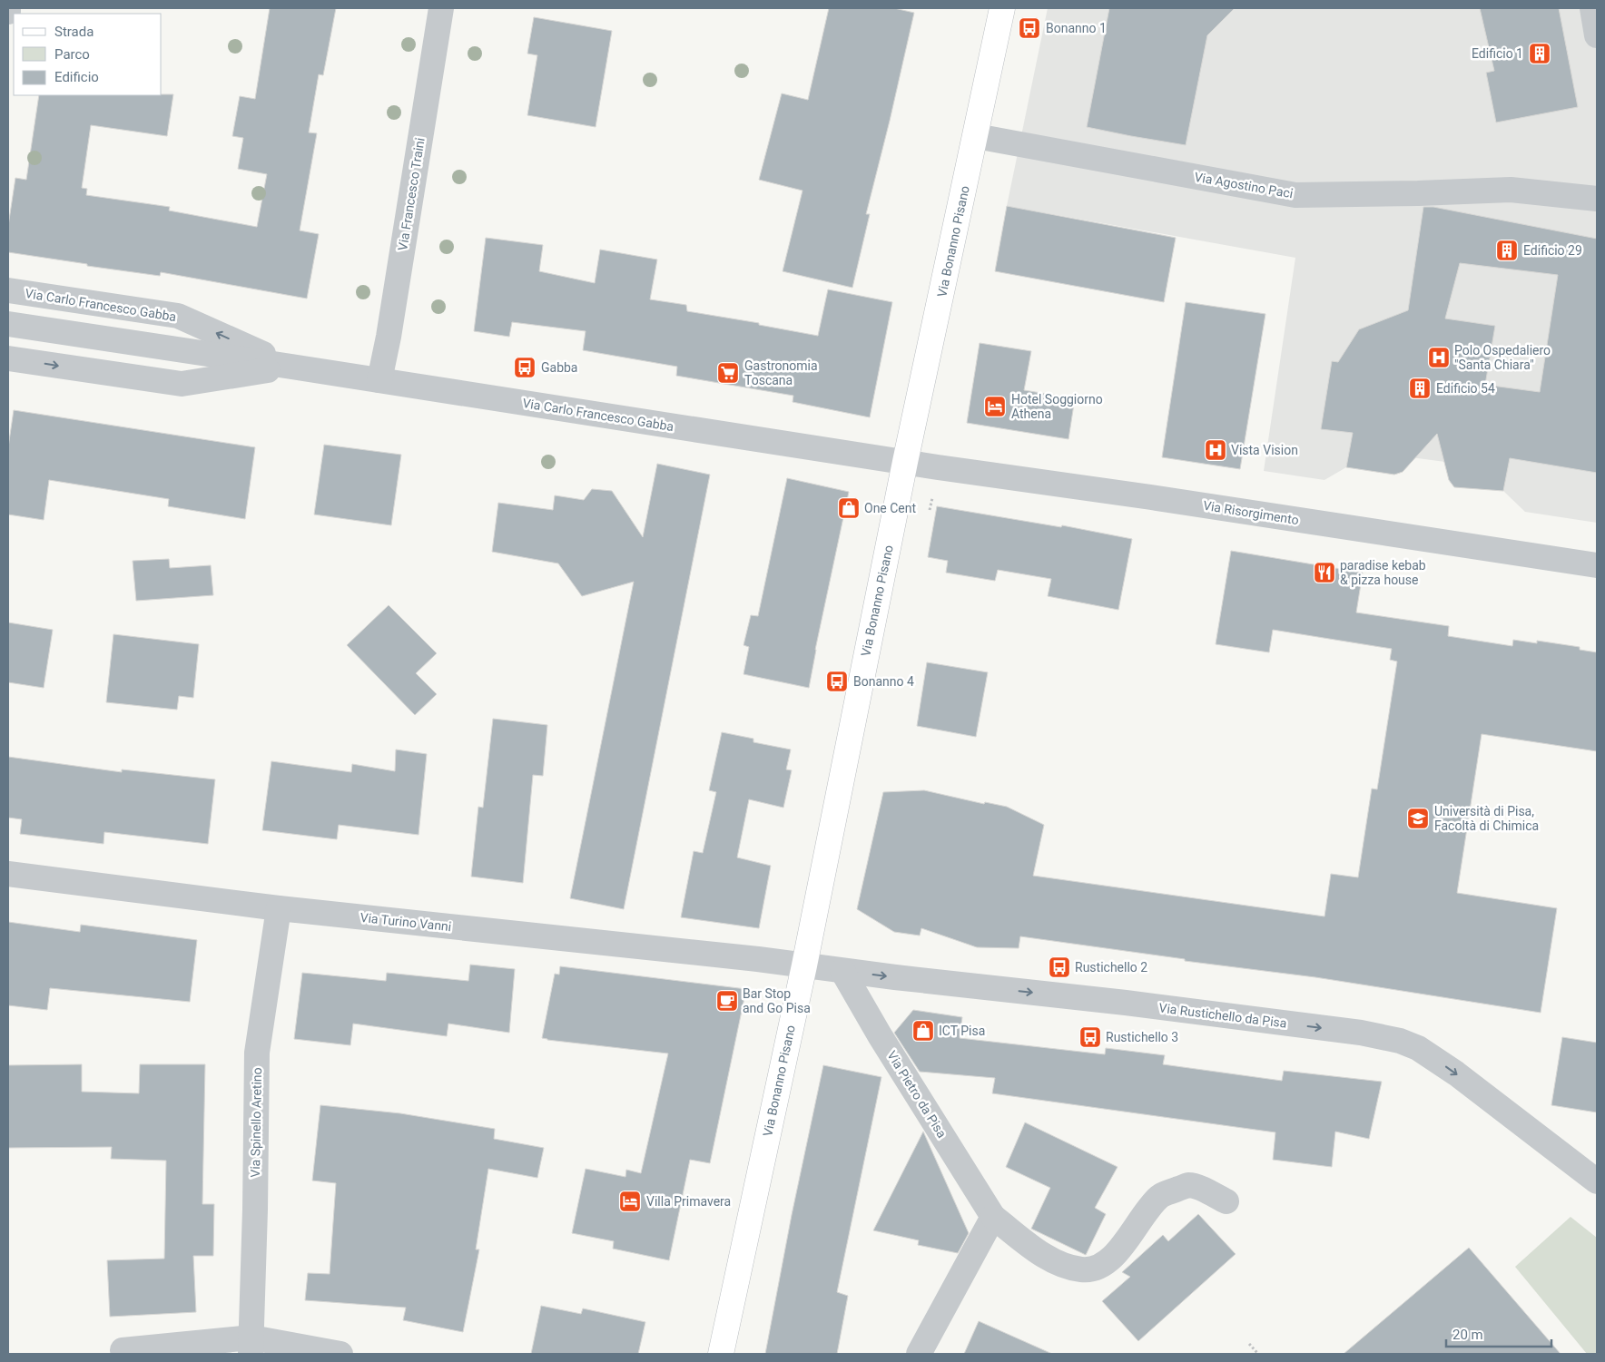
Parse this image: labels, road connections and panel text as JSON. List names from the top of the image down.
{
  "streets": {
    "main road": ["Via Bonanno Pisano"],
    "street": [
      "Via Agostino Paci",
      "Via Francesco Traini",
      "Via Carlo Francesco Gabba",
      "Via Risorgimento",
      "Via Turino Vanni",
      "Via Rustichello da Pisa",
      "Via Pietro da Pisa",
      "Via Spinello Aretino"
    ]
  },
  "crossings": [
    ["Via Agostino Paci", "Via Bonanno Pisano"],
    ["Via Francesco Traini", "Via Carlo Francesco Gabba"],
    ["Via Bonanno Pisano", "Via Carlo Francesco Gabba"],
    ["Via Bonanno Pisano", "Via Risorgimento"],
    ["Via Bonanno Pisano", "Via Turino Vanni"],
    ["Via Bonanno Pisano", "Via Rustichello da Pisa"],
    ["Via Carlo Francesco Gabba", "Via Risorgimento"],
    ["Via Turino Vanni", "Via Rustichello da Pisa"],
    ["Via Turino Vanni", "Via Spinello Aretino"],
    ["Via Rustichello da Pisa", "Via Pietro da Pisa"]
  ],
  "one_way": ["Via Rustichello da Pisa"],
  "places": {
    "bus stop": [
      "Bonanno 1",
      "Gabba",
      "Bonanno 4",
      "Rustichello 2",
      "Rustichello 3"
    ],
    "building": ["Edificio 1", "Edificio 29", "Edificio 54"],
    "hospital": ["Polo Ospedaliero \"Santa Chiara\"", "Vista Vision"],
    "supermarket": ["Gastronomia Toscana"],
    "hotel": ["Hotel Soggiorno Athena", "Villa Primavera"],
    "shop": ["One Cent", "ICT Pisa"],
    "restaurant": ["paradise kebab & pizza house"],
    "school or university": ["Università di Pisa, Facoltà di Chimica"],
    "cafe": ["Bar Stop and Go Pisa"]
  },
  "legend": ["Strada", "Parco", "Edificio"],
  "scale_bar": "20 m"
}
